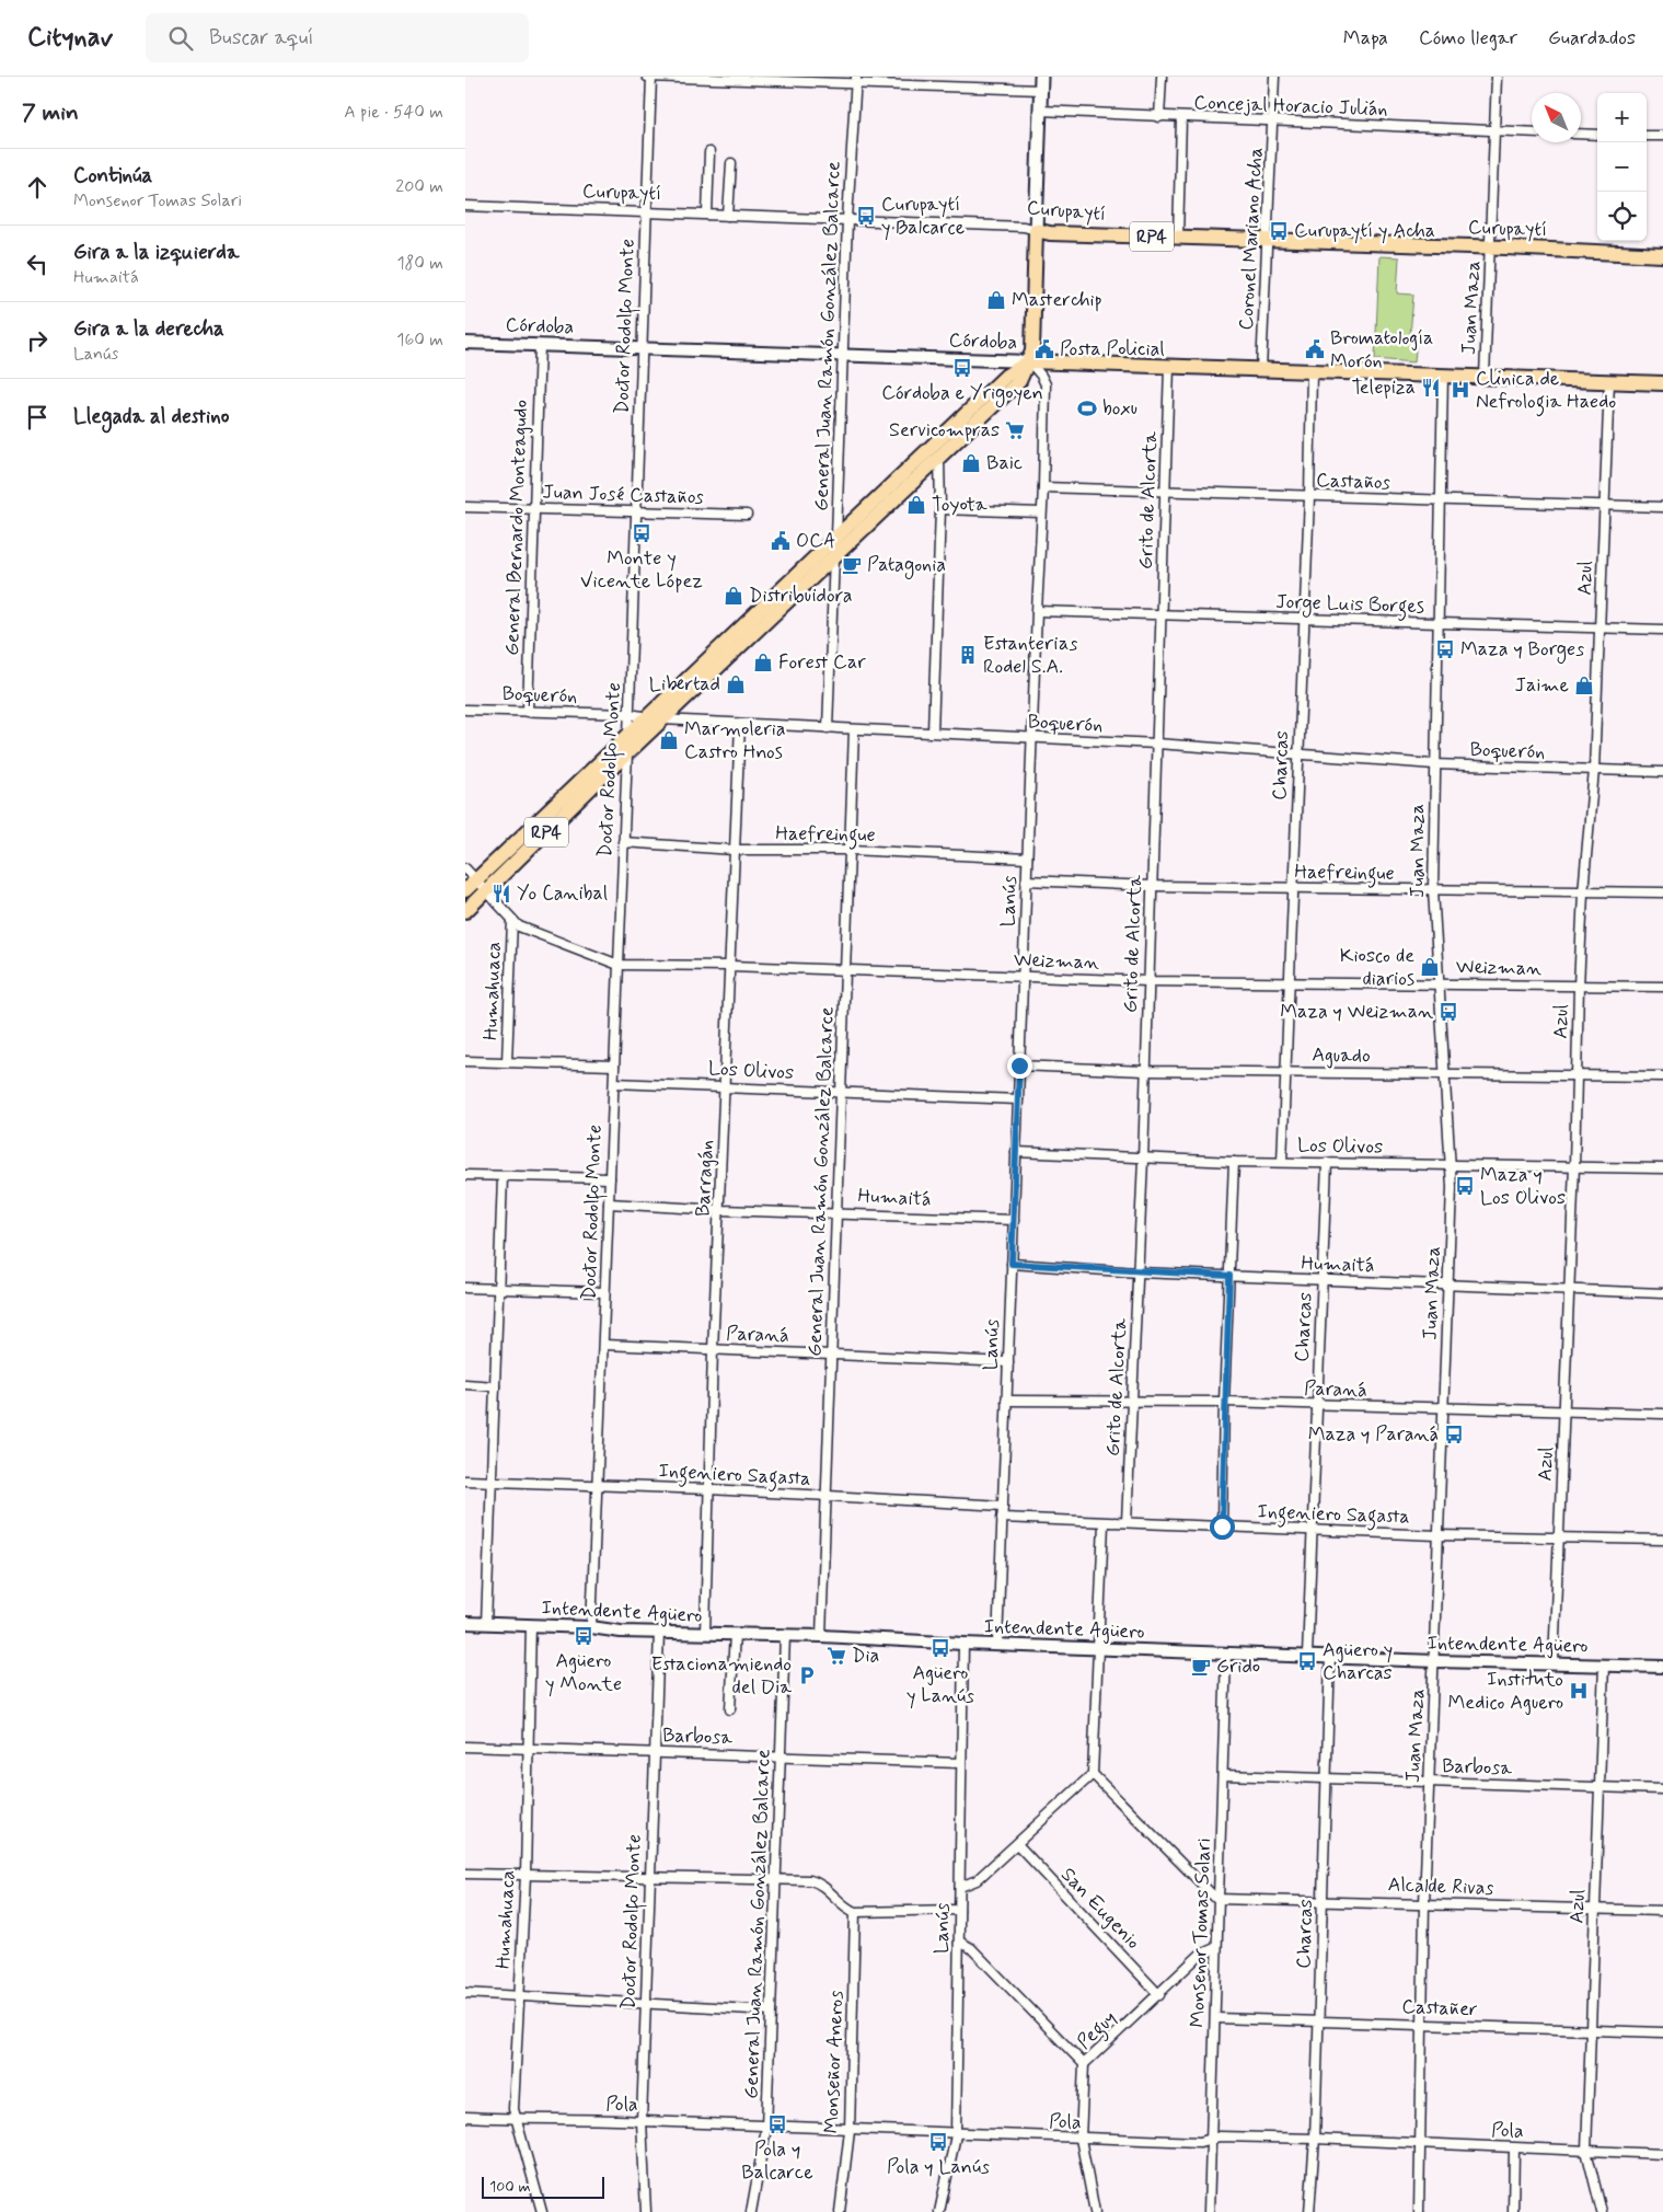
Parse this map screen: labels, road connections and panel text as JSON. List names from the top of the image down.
{
  "streets": {
    "main road": ["Curupaytí", "RP4", "Córdoba"],
    "street": [
      "Concejal Horacio Julián",
      "Coronel Mariano Acha",
      "Juan Maza",
      "Doctor Rodolfo Monte",
      "General Juan Ramón González Balcarce",
      "Castaños",
      "Juan José Castaños",
      "Grito de Alcorta",
      "General Bernardo Monteagudo",
      "Azul",
      "Jorge Luis Borges",
      "Boquerón",
      "Charcas",
      "Haefreingue",
      "Lanús",
      "Weizman",
      "Humahuaca",
      "Aguado",
      "Los Olivos",
      "Barragán",
      "Humaitá",
      "Paraná",
      "Ingeniero Sagasta",
      "Intendente Agüero",
      "Barbosa",
      "Alcalde Rivas",
      "San Eugenio",
      "Monsenor Tomas Solari",
      "Castañer",
      "Peguy",
      "Monseñor Aneros",
      "Pola"
    ]
  },
  "crossings": [
    ["Concejal Horacio Julián", "Coronel Mariano Acha"],
    ["Concejal Horacio Julián", "Juan Maza"],
    ["Curupaytí", "RP4"],
    ["Curupaytí", "Coronel Mariano Acha"],
    ["Curupaytí", "Juan Maza"],
    ["Curupaytí", "Doctor Rodolfo Monte"],
    ["Curupaytí", "General Juan Ramón González Balcarce"],
    ["RP4", "Córdoba"],
    ["RP4", "Doctor Rodolfo Monte"],
    ["RP4", "General Juan Ramón González Balcarce"],
    ["RP4", "Boquerón"],
    ["RP4", "Lanús"],
    ["RP4", "Weizman"],
    ["Coronel Mariano Acha", "Córdoba"],
    ["Juan Maza", "Córdoba"],
    ["Juan Maza", "Castaños"],
    ["Juan Maza", "Jorge Luis Borges"],
    ["Juan Maza", "Boquerón"],
    ["Juan Maza", "Haefreingue"],
    ["Juan Maza", "Weizman"],
    ["Juan Maza", "Aguado"],
    ["Juan Maza", "Los Olivos"],
    ["Juan Maza", "Humaitá"],
    ["Juan Maza", "Paraná"],
    ["Juan Maza", "Ingeniero Sagasta"],
    ["Juan Maza", "Intendente Agüero"],
    ["Juan Maza", "Barbosa"],
    ["Juan Maza", "Alcalde Rivas"],
    ["Juan Maza", "Castañer"],
    ["Juan Maza", "Pola"],
    ["Córdoba", "Doctor Rodolfo Monte"],
    ["Córdoba", "General Juan Ramón González Balcarce"],
    ["Córdoba", "Grito de Alcorta"],
    ["Córdoba", "General Bernardo Monteagudo"],
    ["Córdoba", "Azul"],
    ["Córdoba", "Charcas"],
    ["Córdoba", "Lanús"],
    ["Doctor Rodolfo Monte", "Juan José Castaños"],
    ["Doctor Rodolfo Monte", "Boquerón"],
    ["Doctor Rodolfo Monte", "Haefreingue"],
    ["Doctor Rodolfo Monte", "Weizman"],
    ["Doctor Rodolfo Monte", "Los Olivos"],
    ["Doctor Rodolfo Monte", "Humaitá"],
    ["Doctor Rodolfo Monte", "Paraná"],
    ["Doctor Rodolfo Monte", "Ingeniero Sagasta"],
    ["Doctor Rodolfo Monte", "Intendente Agüero"],
    ["Doctor Rodolfo Monte", "Barbosa"],
    ["Doctor Rodolfo Monte", "Pola"],
    ["General Juan Ramón González Balcarce", "Boquerón"],
    ["General Juan Ramón González Balcarce", "Haefreingue"],
    ["General Juan Ramón González Balcarce", "Weizman"],
    ["General Juan Ramón González Balcarce", "Los Olivos"],
    ["General Juan Ramón González Balcarce", "Humaitá"],
    ["General Juan Ramón González Balcarce", "Paraná"],
    ["General Juan Ramón González Balcarce", "Ingeniero Sagasta"],
    ["General Juan Ramón González Balcarce", "Intendente Agüero"],
    ["General Juan Ramón González Balcarce", "Barbosa"],
    ["General Juan Ramón González Balcarce", "Pola"],
    ["Castaños", "Grito de Alcorta"],
    ["Castaños", "Azul"],
    ["Castaños", "Charcas"],
    ["Castaños", "Lanús"],
    ["Juan José Castaños", "General Bernardo Monteagudo"],
    ["Grito de Alcorta", "Jorge Luis Borges"],
    ["Grito de Alcorta", "Boquerón"],
    ["Grito de Alcorta", "Haefreingue"],
    ["Grito de Alcorta", "Weizman"],
    ["Grito de Alcorta", "Aguado"],
    ["Grito de Alcorta", "Los Olivos"],
    ["Grito de Alcorta", "Humaitá"],
    ["Grito de Alcorta", "Paraná"],
    ["Grito de Alcorta", "Ingeniero Sagasta"],
    ["General Bernardo Monteagudo", "Boquerón"],
    ["Azul", "Jorge Luis Borges"],
    ["Azul", "Boquerón"],
    ["Azul", "Haefreingue"],
    ["Azul", "Weizman"],
    ["Azul", "Aguado"],
    ["Azul", "Los Olivos"],
    ["Azul", "Humaitá"],
    ["Azul", "Paraná"],
    ["Azul", "Ingeniero Sagasta"],
    ["Azul", "Intendente Agüero"],
    ["Azul", "Barbosa"],
    ["Azul", "Alcalde Rivas"],
    ["Azul", "Castañer"],
    ["Azul", "Pola"],
    ["Jorge Luis Borges", "Charcas"],
    ["Jorge Luis Borges", "Lanús"],
    ["Boquerón", "Charcas"],
    ["Boquerón", "Lanús"],
    ["Boquerón", "Barragán"],
    ["Charcas", "Haefreingue"],
    ["Charcas", "Weizman"],
    ["Charcas", "Aguado"],
    ["Charcas", "Los Olivos"],
    ["Charcas", "Humaitá"],
    ["Charcas", "Paraná"],
    ["Charcas", "Ingeniero Sagasta"],
    ["Charcas", "Intendente Agüero"],
    ["Charcas", "Barbosa"],
    ["Charcas", "Alcalde Rivas"],
    ["Charcas", "Castañer"],
    ["Charcas", "Pola"],
    ["Haefreingue", "Lanús"],
    ["Haefreingue", "Barragán"],
    ["Lanús", "Weizman"],
    ["Lanús", "Aguado"],
    ["Lanús", "Los Olivos"],
    ["Lanús", "Humaitá"],
    ["Lanús", "Paraná"],
    ["Lanús", "Ingeniero Sagasta"],
    ["Lanús", "Intendente Agüero"],
    ["Lanús", "Barbosa"],
    ["Lanús", "Peguy"],
    ["Lanús", "Pola"],
    ["Weizman", "Humahuaca"],
    ["Weizman", "Barragán"],
    ["Humahuaca", "Intendente Agüero"],
    ["Humahuaca", "Barbosa"],
    ["Humahuaca", "Pola"],
    ["Los Olivos", "Barragán"],
    ["Barragán", "Humaitá"],
    ["Barragán", "Paraná"],
    ["Barragán", "Ingeniero Sagasta"],
    ["Barragán", "Intendente Agüero"],
    ["Intendente Agüero", "Monsenor Tomas Solari"],
    ["Barbosa", "Monsenor Tomas Solari"],
    ["Alcalde Rivas", "Monsenor Tomas Solari"],
    ["San Eugenio", "Peguy"],
    ["Monsenor Tomas Solari", "Castañer"],
    ["Monsenor Tomas Solari", "Peguy"],
    ["Monsenor Tomas Solari", "Pola"],
    ["Monseñor Aneros", "Pola"]
  ],
  "places": {
    "bus stop": [
      "Curupaytí y Balcarce",
      "Curupaytí y Acha",
      "Córdoba e Yrigoyen",
      "Monte y Vicente López",
      "Maza y Borges",
      "Maza y Weizman",
      "Maza y Los Olivos",
      "Maza y Paraná",
      "Agüero y Monte",
      "Agüero y Lanús",
      "Agüero y Charcas",
      "Pola y Balcarce",
      "Pola y Lanús"
    ],
    "shop": [
      "Masterchip",
      "Baic",
      "Toyota",
      "Distribuidora",
      "Forest Car",
      "Libertad",
      "Jaime",
      "Marmoleria Castro Hnos",
      "Kiosco de diarios"
    ],
    "public building": ["Posta Policial", "Bromatología Morón", "OCA"],
    "restaurant": ["Telepiza", "Yo Canibal"],
    "hospital": ["Clinica de Nefrologia Haedo", "Instituto Medico Aguero"],
    "sports": ["boxu"],
    "supermarket": ["Servicompras", "Dia"],
    "cafe": ["Patagonia", "Grido"],
    "building": ["Estanterias Rodel S.A."],
    "parking": ["Estacionamiendo del Dia"]
  },
  "scale_bar": "100 m",
  "north": "top left",
  "page": {
    "header": "Citynav",
    "search": "Buscar aquí",
    "nav": ["Mapa", "Cómo llegar", "Guardados"],
    "heading": ["7 min", "A pie · 540 m"],
    "map_buttons": ["+", "−"],
    "list": [
      ["Continúa", "Monsenor Tomas Solari", "200 m"],
      ["Gira a la izquierda", "Humaitá", "180 m"],
      ["Gira a la derecha", "Lanús", "160 m"],
      "Llegada al destino"
    ],
    "scale": "100 m"
  }
}
